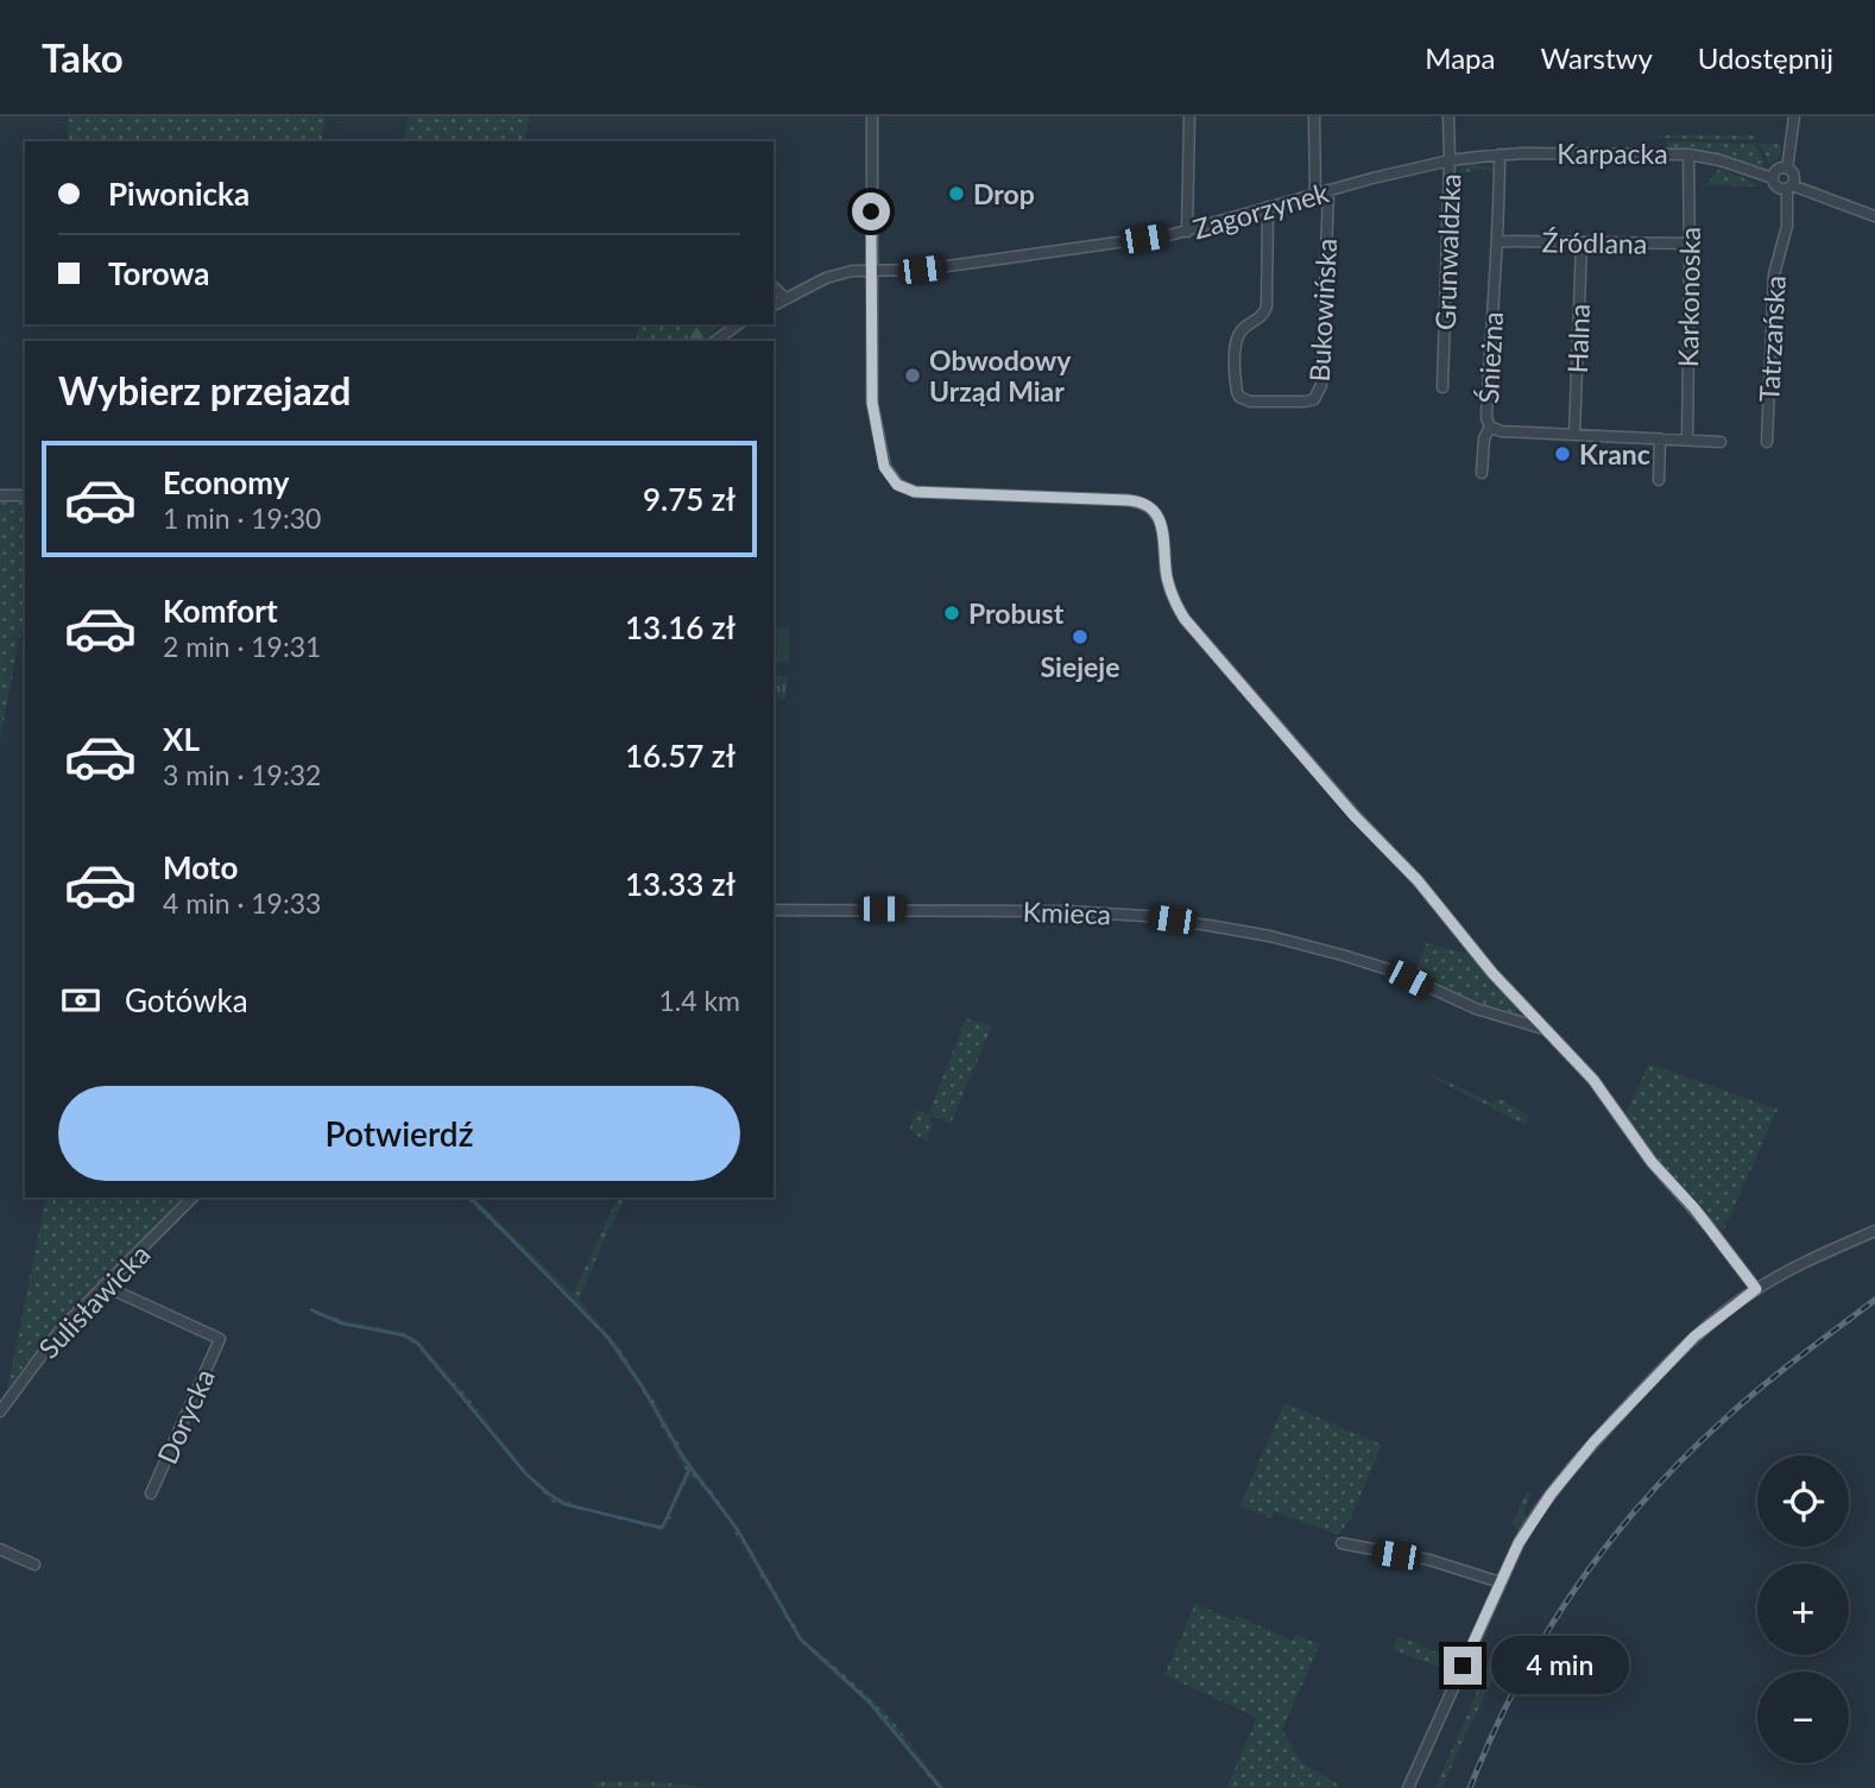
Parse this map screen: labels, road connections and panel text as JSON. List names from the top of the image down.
{
  "streets": {
    "street": [
      "Karpacka",
      "Zagorzynek",
      "Źródlana",
      "Grunwaldzka",
      "Karkonoska",
      "Bukowińska",
      "Halna",
      "Tatrzańska",
      "Śnieżna",
      "Kmieca",
      "Sulisławicka",
      "Dorycka"
    ]
  },
  "crossings": [
    ["Karpacka", "Zagorzynek"],
    ["Karpacka", "Grunwaldzka"],
    ["Karpacka", "Karkonoska"],
    ["Karpacka", "Tatrzańska"],
    ["Karpacka", "Śnieżna"],
    ["Zagorzynek", "Grunwaldzka"],
    ["Zagorzynek", "Bukowińska"],
    ["Źródlana", "Karkonoska"],
    ["Źródlana", "Halna"],
    ["Źródlana", "Śnieżna"],
    ["Karkonoska", "Śnieżna"],
    ["Halna", "Śnieżna"],
    ["Sulisławicka", "Dorycka"]
  ],
  "places": [
    "Drop",
    "Obwodowy Urząd Miar",
    "Kranc",
    "Probust",
    "Siejeje"
  ],
  "page": {
    "header": "Tako",
    "nav": ["Mapa", "Warstwy", "Udostępnij"],
    "banner": ["Piwonicka", "Torowa"],
    "heading": "Wybierz przejazd",
    "list": [
      {
        "name": "Economy",
        "note": "1 min · 19:30",
        "value": "9.75 zł"
      },
      {
        "name": "Komfort",
        "note": "2 min · 19:31",
        "value": "13.16 zł"
      },
      {
        "name": "XL",
        "note": "3 min · 19:32",
        "value": "16.57 zł"
      },
      {
        "name": "Moto",
        "note": "4 min · 19:33",
        "value": "13.33 zł"
      }
    ],
    "pay": ["Gotówka", "1.4 km"],
    "buttons": "Potwierdź",
    "map_buttons": ["+", "−"],
    "bubble": "4 min"
  }
}
